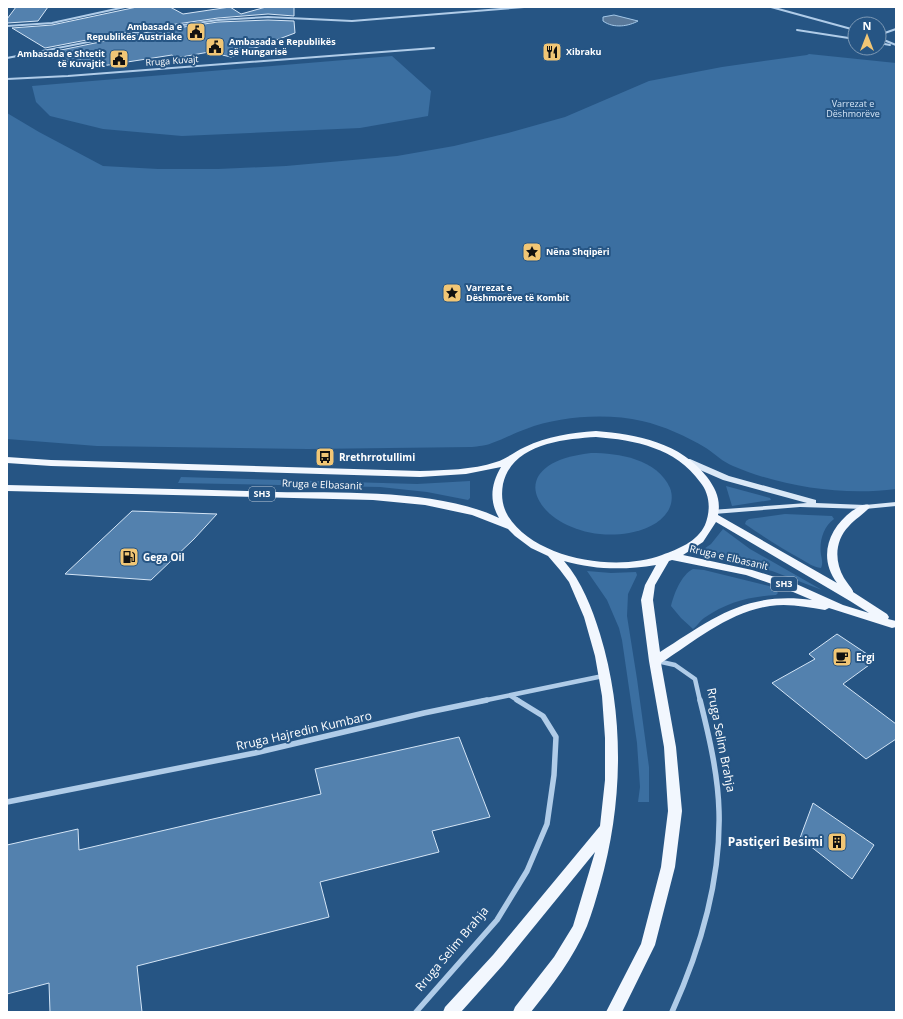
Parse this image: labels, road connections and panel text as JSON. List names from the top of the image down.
{
  "streets": {
    "main road": ["Rruga e Elbasanit", "SH3"],
    "street": ["Rruga Kuvajt", "Rruga Hajredin Kumbaro", "Rruga Selim Brahja"]
  },
  "crossings": [
    ["Rruga e Elbasanit", "SH3"],
    ["Rruga Hajredin Kumbaro", "Rruga Selim Brahja"]
  ],
  "parks": ["Varrezat e Dëshmorëve"],
  "places": {
    "public building": ["Ambasada e Republikës Austriake", "Ambasada e Republikës së Hungarisë", "Ambasada e Shtetit të Kuvajtit"],
    "restaurant": ["Xibraku"],
    "place": ["Nëna Shqipëri", "Varrezat e Dëshmorëve të Kombit"],
    "bus stop": ["Rrethrrotullimi"],
    "fuel station": ["Gega Oil"],
    "cafe": ["Ergi"],
    "building": ["Pastiçeri Besimi"]
  },
  "north": "top"
}
